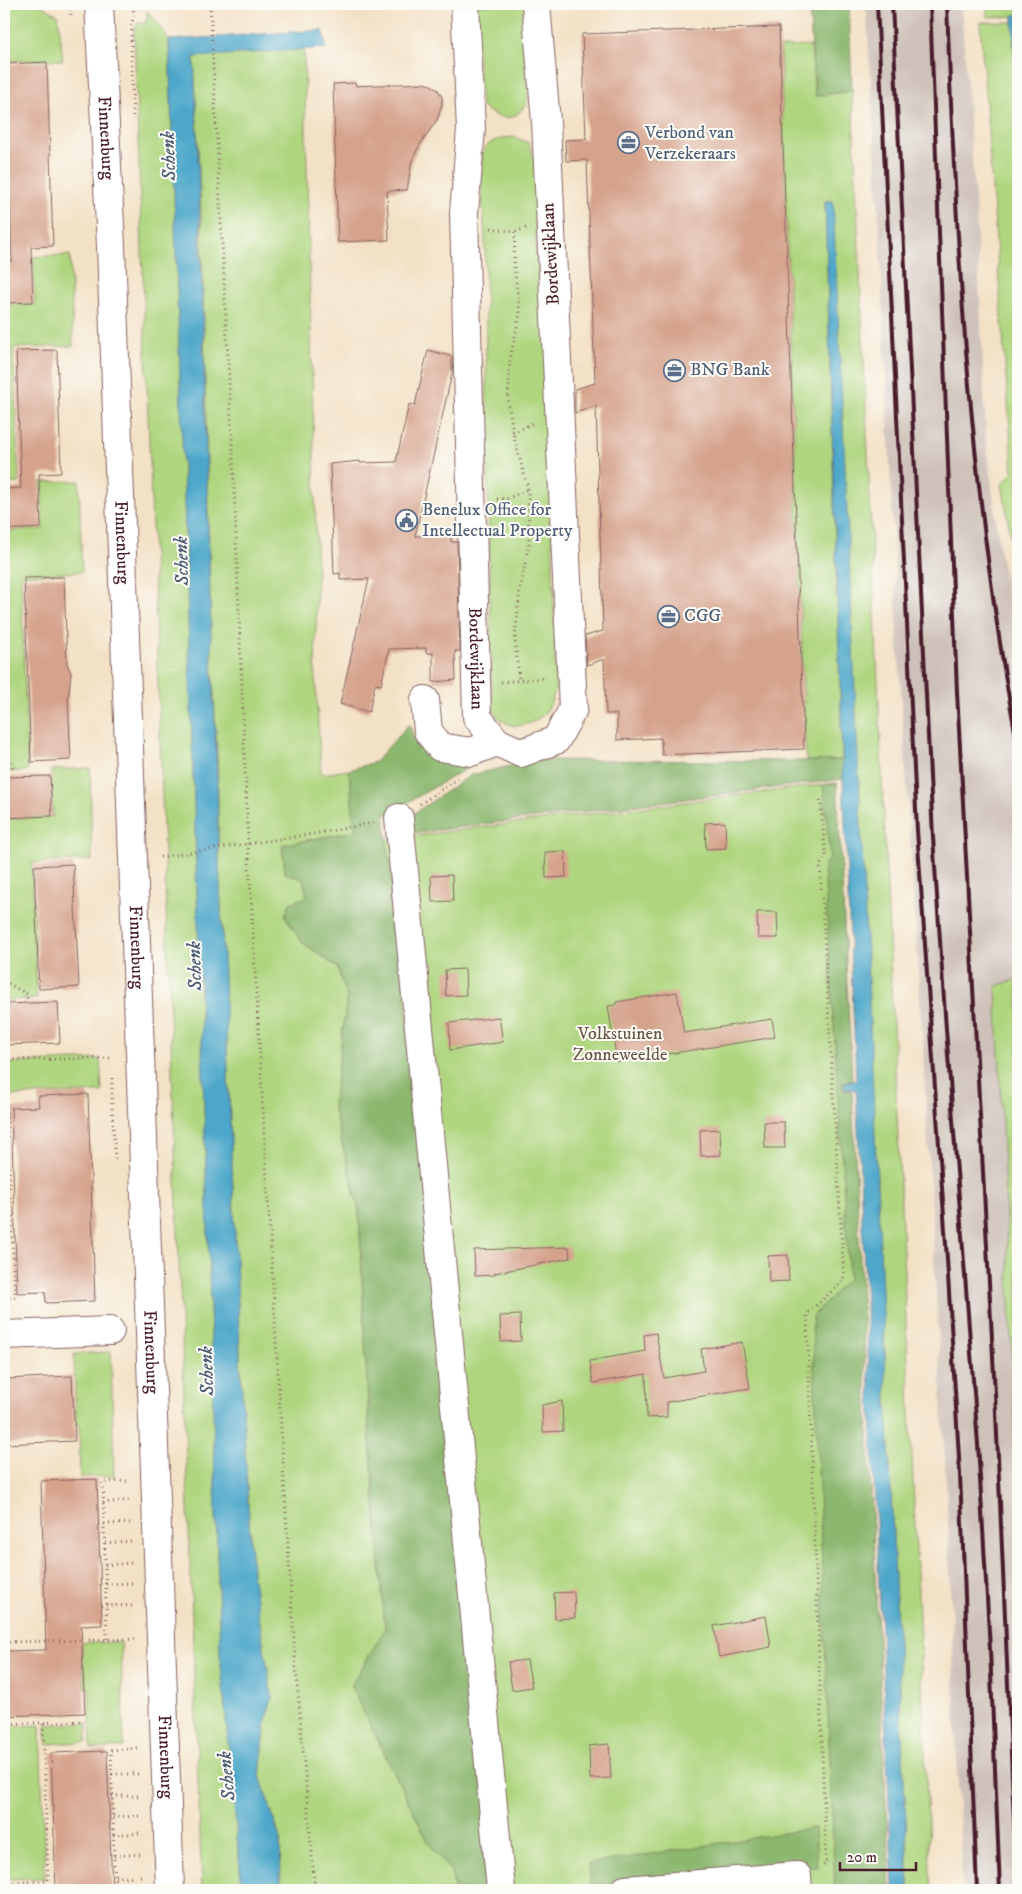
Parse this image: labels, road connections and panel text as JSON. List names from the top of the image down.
{
  "streets": {
    "street": ["Finnenburg", "Bordewijklaan"]
  },
  "water": ["Schenk"],
  "parks": ["Volkstuinen Zonneweelde"],
  "places": {
    "office": ["Verbond van Verzekeraars", "BNG Bank", "CGG"],
    "public building": ["Benelux Office for Intellectual Property"]
  },
  "scale_bar": "20 m"
}
